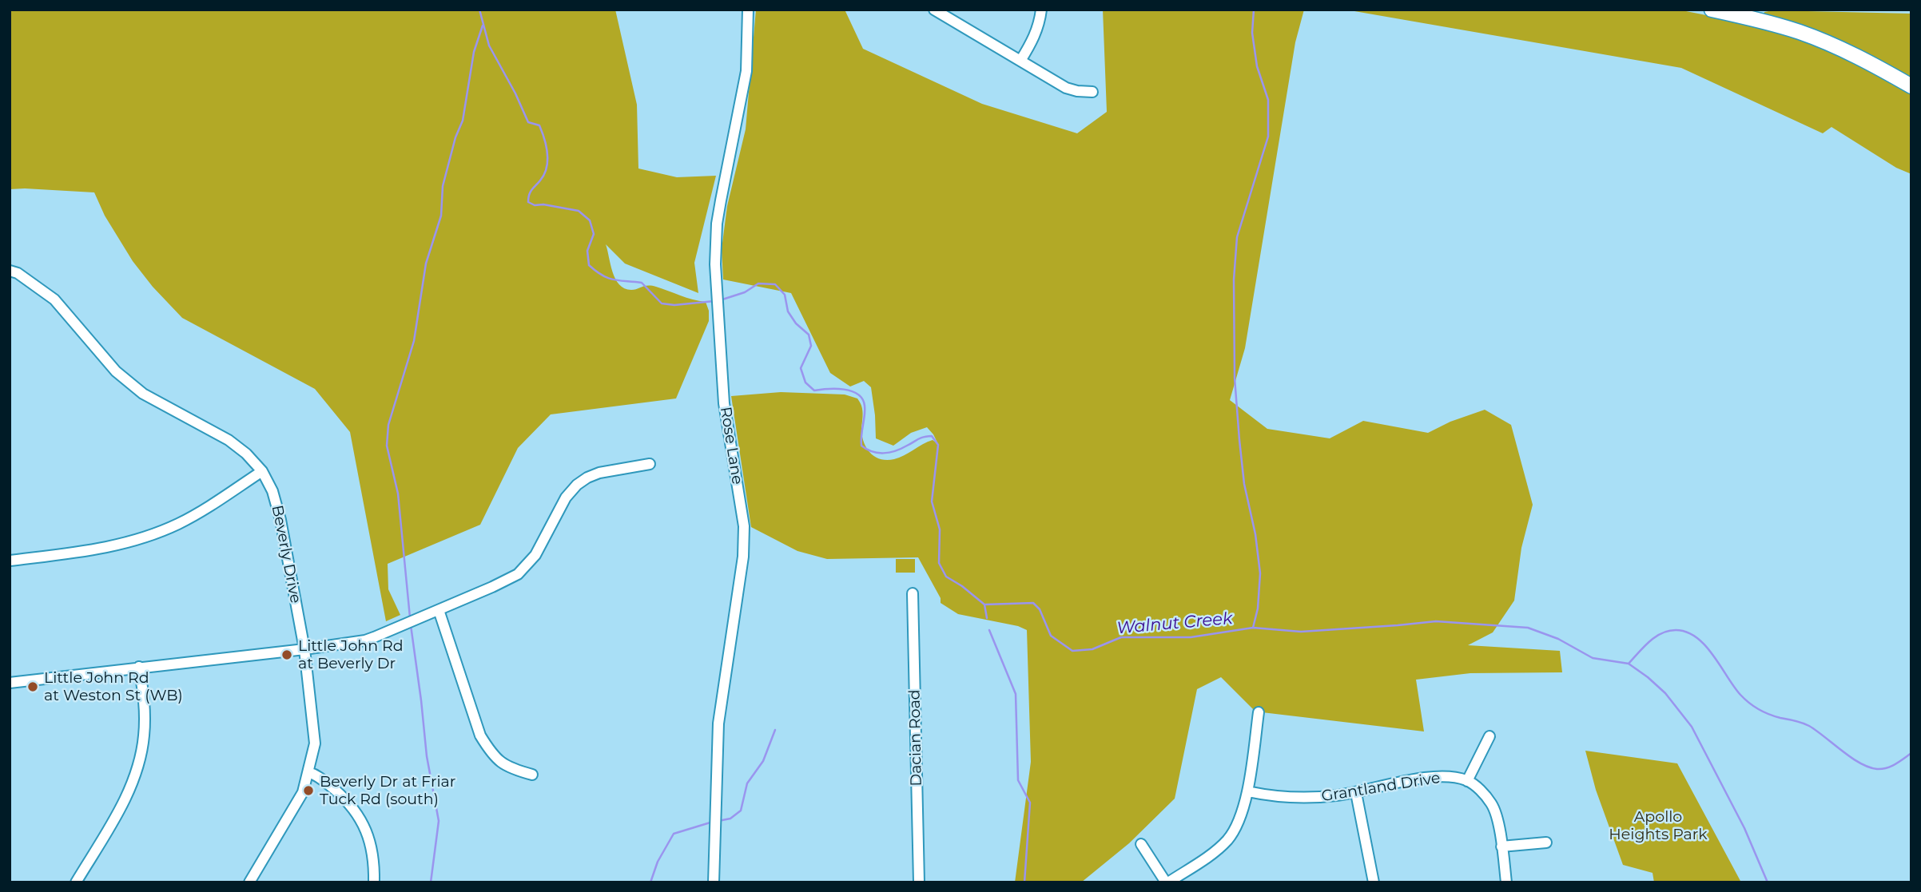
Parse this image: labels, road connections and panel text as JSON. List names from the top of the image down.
{
  "streets": {
    "street": [
      "Rose Lane",
      "Beverly Drive",
      "Dacian Road",
      "Grantland Drive"
    ]
  },
  "water": ["Walnut Creek"],
  "parks": ["Apollo Heights Park"],
  "places": ["Little John Rd at Beverly Dr", "Little John Rd at Weston St (WB)", "Beverly Dr at Friar Tuck Rd (south)"]
}
